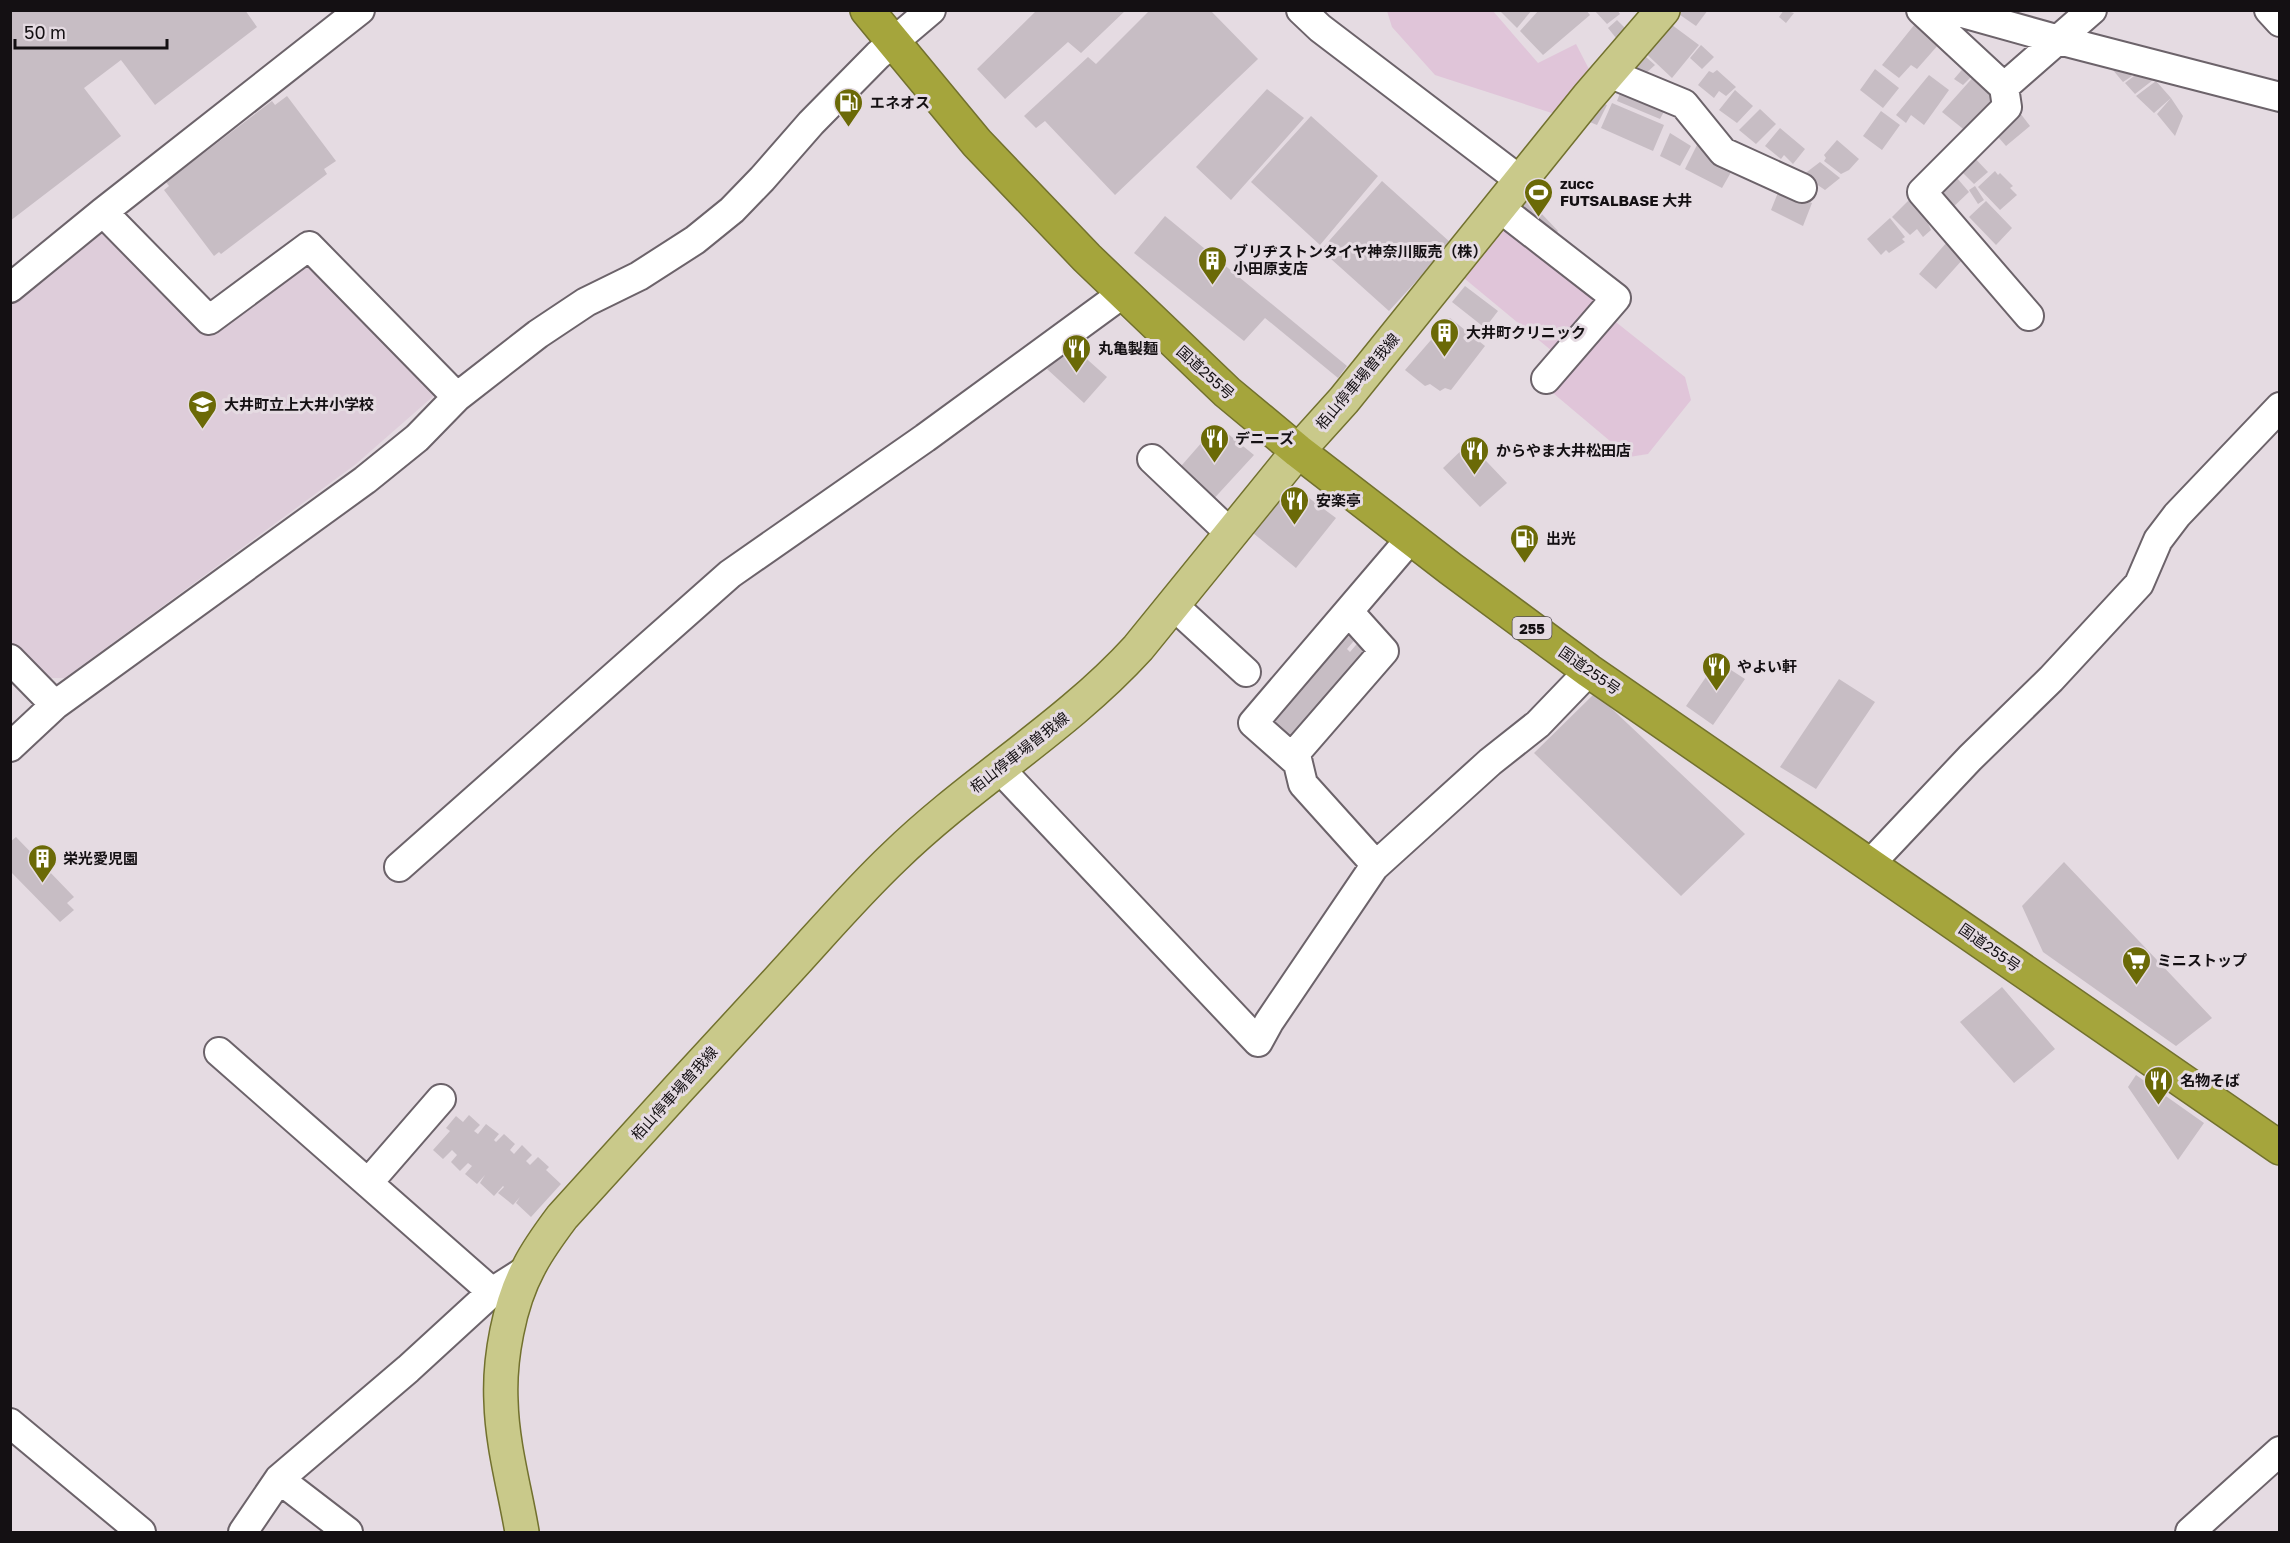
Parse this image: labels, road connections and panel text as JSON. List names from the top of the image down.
{
  "streets": {
    "highway": ["国道255号", "255"],
    "main road": ["栢山停車場曽我線"]
  },
  "crossings": [
    ["国道255号", "栢山停車場曽我線"]
  ],
  "places": {
    "fuel station": ["エネオス", "出光"],
    "sports": ["zucc FUTSALBASE 大井"],
    "building": ["ブリヂストンタイヤ神奈川販売（株） 小田原支店", "大井町クリニック", "栄光愛児園"],
    "restaurant": [
      "丸亀製麺",
      "デニーズ",
      "からやま大井松田店",
      "安楽亭",
      "やよい軒",
      "名物そば"
    ],
    "school or university": ["大井町立上大井小学校"],
    "supermarket": ["ミニストップ"]
  },
  "scale_bar": "50 m"
}
